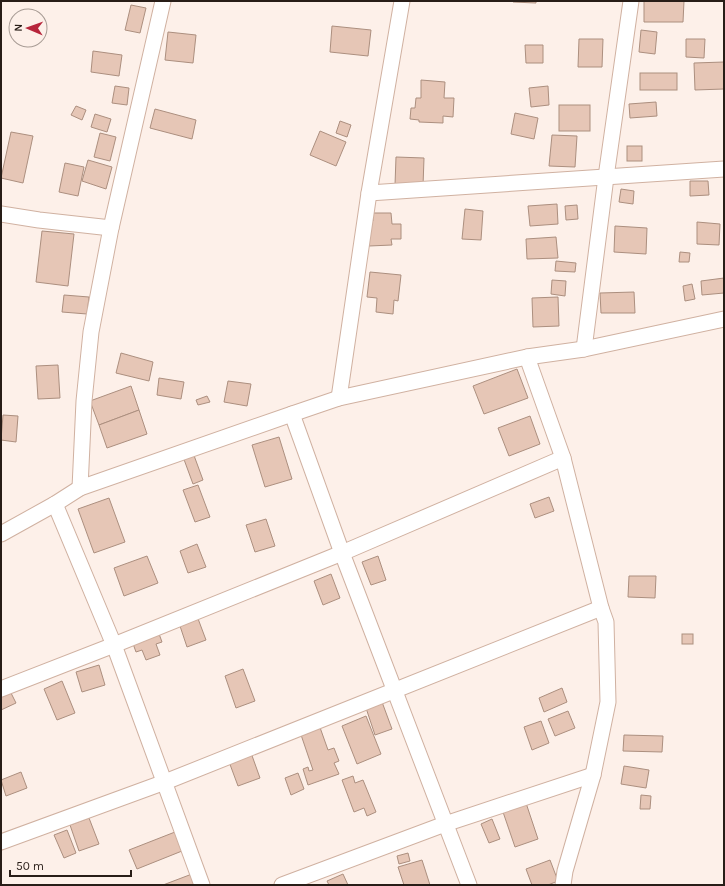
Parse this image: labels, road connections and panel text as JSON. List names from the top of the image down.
{
  "scale_bar": "50 m",
  "north": "left"
}
